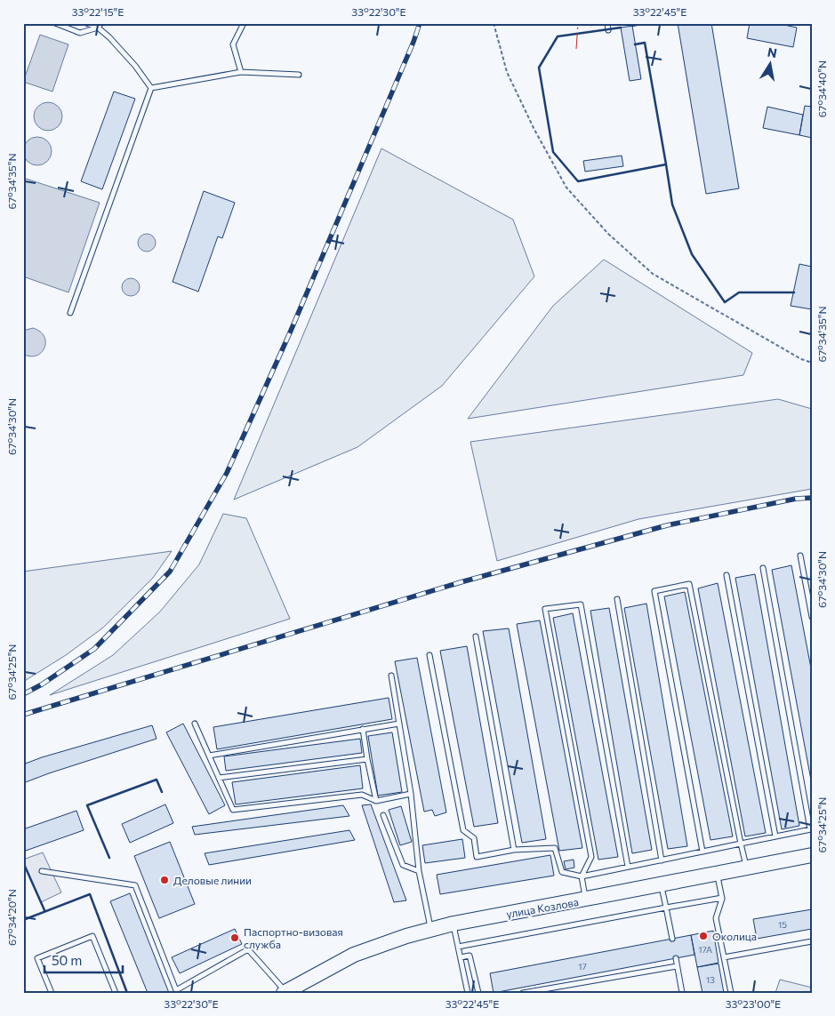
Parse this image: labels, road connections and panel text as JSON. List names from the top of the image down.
{
  "streets": {
    "main road": ["улица Козлова"]
  },
  "places": ["Деловые линии", "Околица", "Паспортно-визовая служба"],
  "house_numbers": [
    "15",
    "17А",
    "17",
    "13"
  ],
  "scale_bar": "50 m",
  "north": "top",
  "coordinates": [
    "33°22'15\"E",
    "33°22'30\"E",
    "33°22'45\"E",
    "67°34'40\"N",
    "67°34'35\"N",
    "67°34'30\"N",
    "67°34'25\"N",
    "67°34'20\"N",
    "33°23'00\"E"
  ]
}
